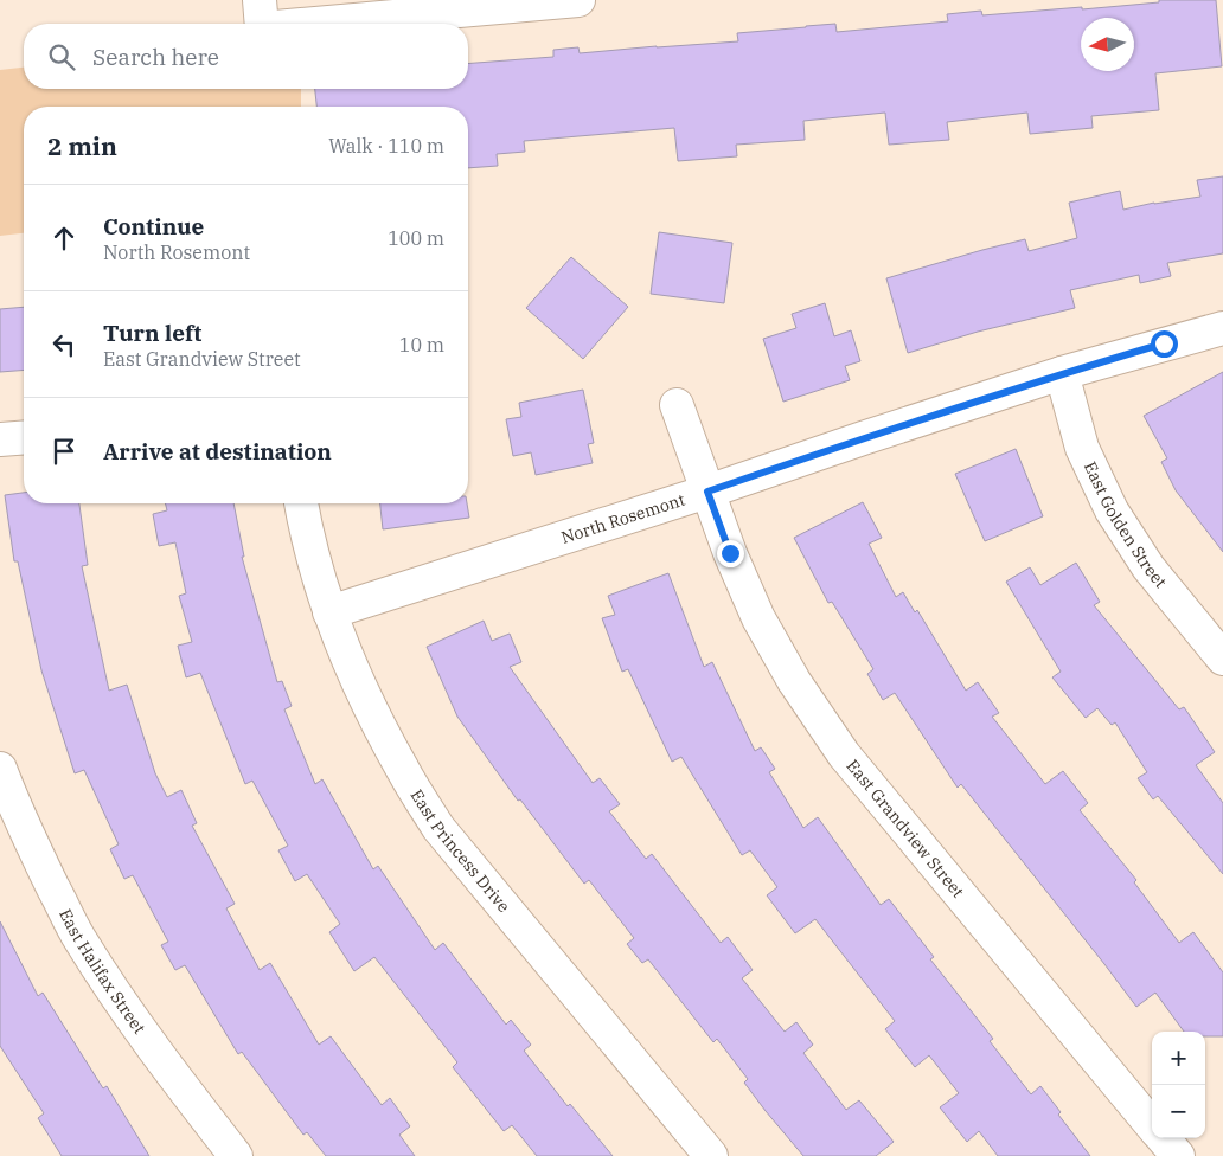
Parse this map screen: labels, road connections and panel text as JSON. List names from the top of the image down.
{
  "streets": {
    "street": [
      "North Rosemont",
      "East Golden Street",
      "East Grandview Street",
      "East Princess Drive",
      "East Halifax Street"
    ]
  },
  "crossings": [
    ["North Rosemont", "East Golden Street"],
    ["North Rosemont", "East Grandview Street"],
    ["North Rosemont", "East Princess Drive"]
  ],
  "north": "left",
  "page": {
    "search": "Search here",
    "heading": ["2 min", "Walk · 110 m"],
    "list": [
      ["Continue", "North Rosemont", "100 m"],
      ["Turn left", "East Grandview Street", "10 m"],
      "Arrive at destination"
    ],
    "map_buttons": ["+", "−"]
  }
}
